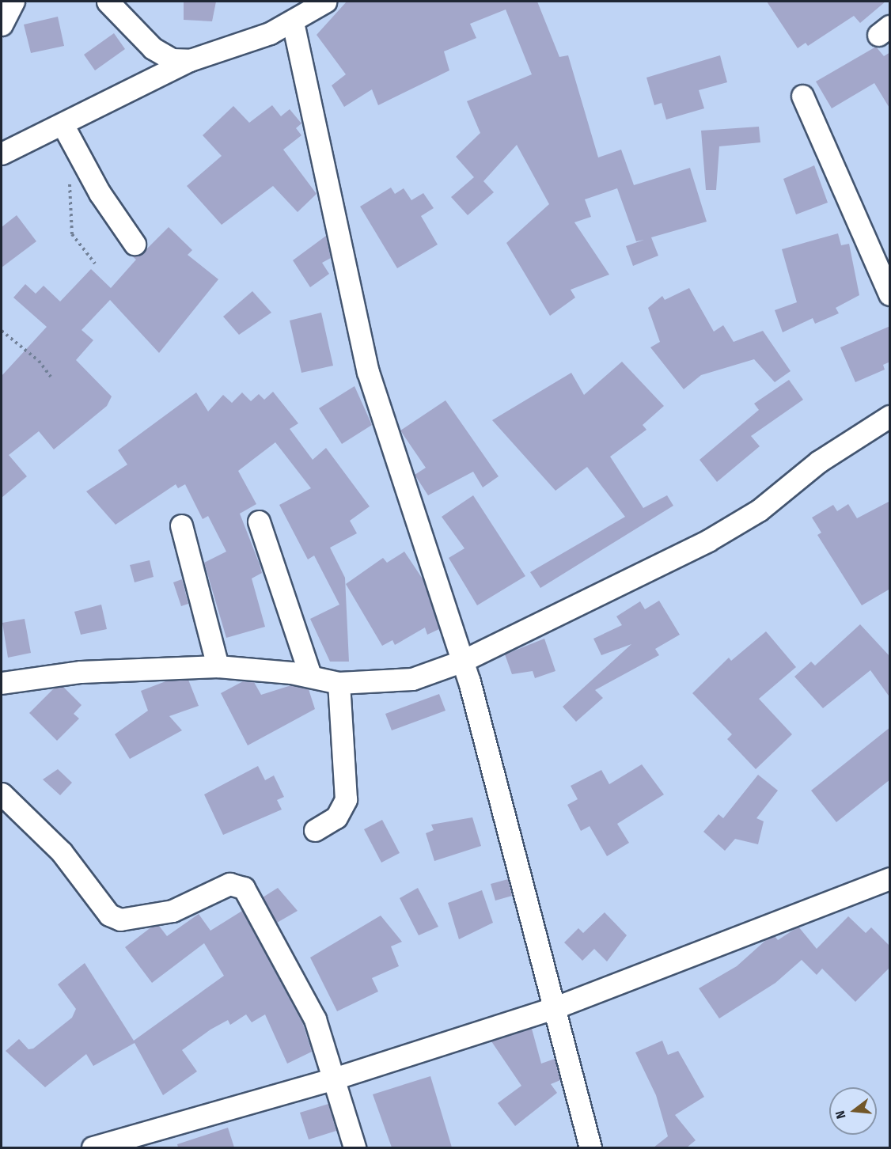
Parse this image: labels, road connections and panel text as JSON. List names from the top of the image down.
{
  "north": "left"
}
